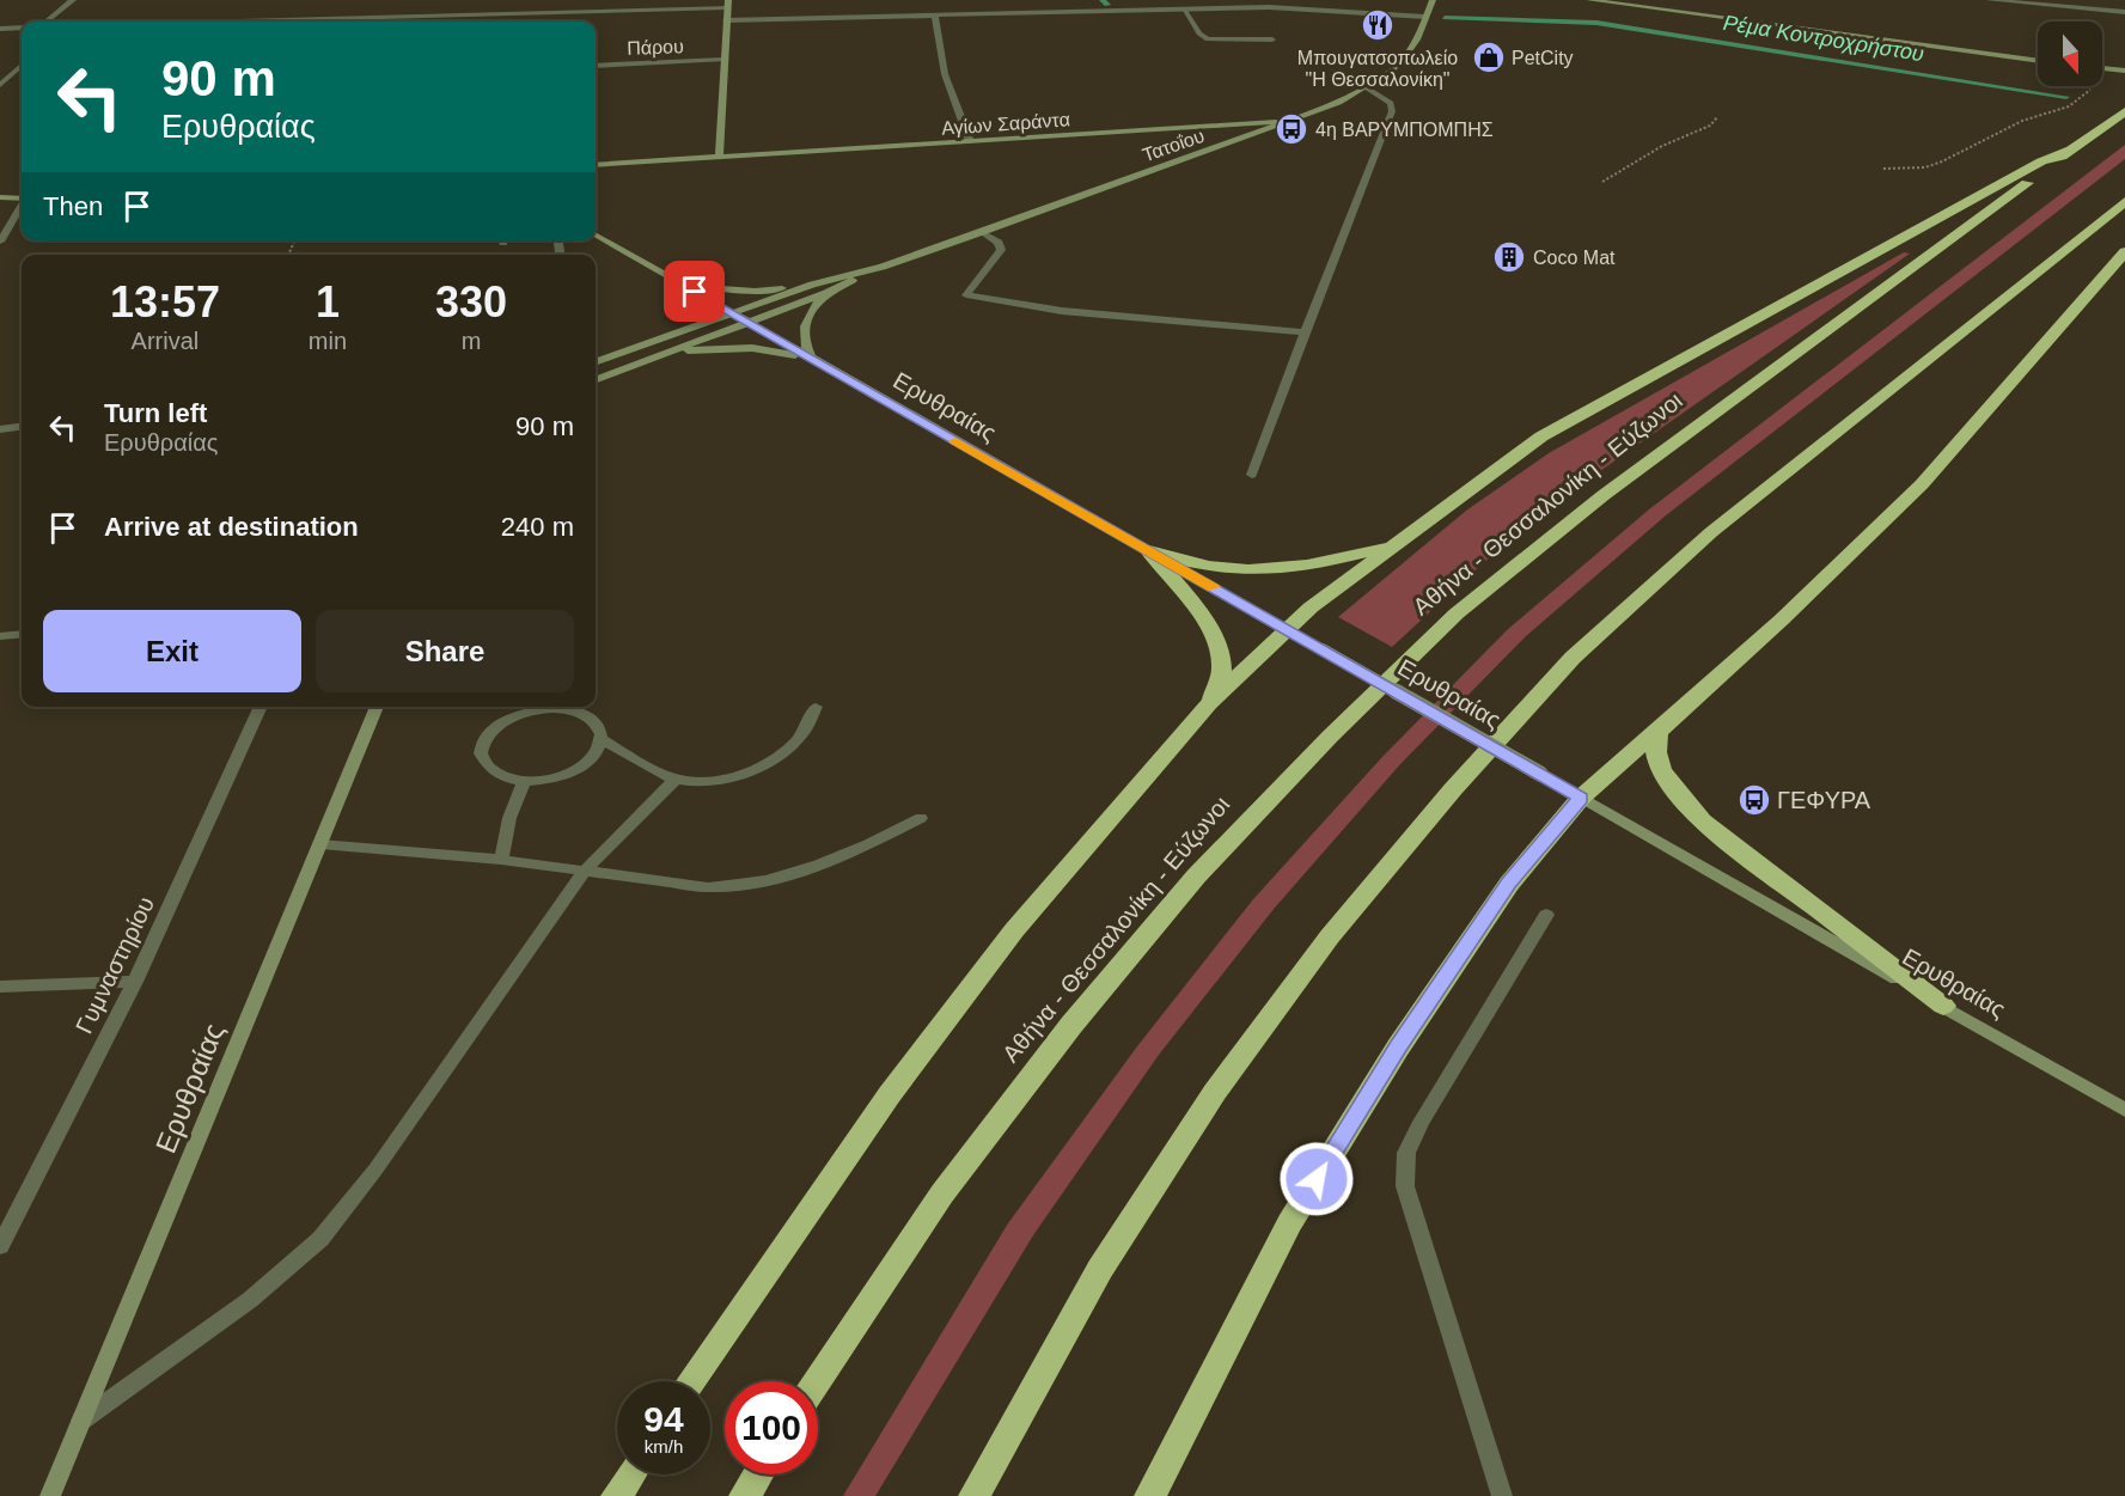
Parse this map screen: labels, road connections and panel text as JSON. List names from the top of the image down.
{
  "streets": {
    "highway": ["Αθήνα - Θεσσαλονίκη - Εύζωνοι"],
    "main road": ["Αγίων Σαράντα", "Τατοΐου", "Ερυθραίας"],
    "street": ["Πάρου", "Γυμναστηρίου"]
  },
  "crossings": [
    ["Αγίων Σαράντα", "Τατοΐου"],
    ["Τατοΐου", "Ερυθραίας"]
  ],
  "water": ["Ρέμα Κοντροχρήστου"],
  "places": {
    "restaurant": ["Μπουγατσοπωλείο \"Η Θεσσαλονίκη\""],
    "shop": ["PetCity"],
    "bus stop": ["4η ΒΑΡΥΜΠΟΜΠΗΣ", "ΓΕΦΥΡΑ"],
    "building": ["Coco Mat"]
  },
  "north": "bottom",
  "page": {
    "turn": ["90 m", "Ερυθραίας"],
    "then": "Then",
    "eta": [
      "13:57",
      "Arrival",
      "1",
      "min",
      "330",
      "m"
    ],
    "list": [
      {
        "name": "Turn left",
        "note": "Ερυθραίας",
        "value": "90 m"
      },
      {
        "name": "Arrive at destination",
        "value": "240 m"
      }
    ],
    "buttons": ["Exit", "Share"],
    "speed": "94 km/h",
    "limit": "100"
  }
}
